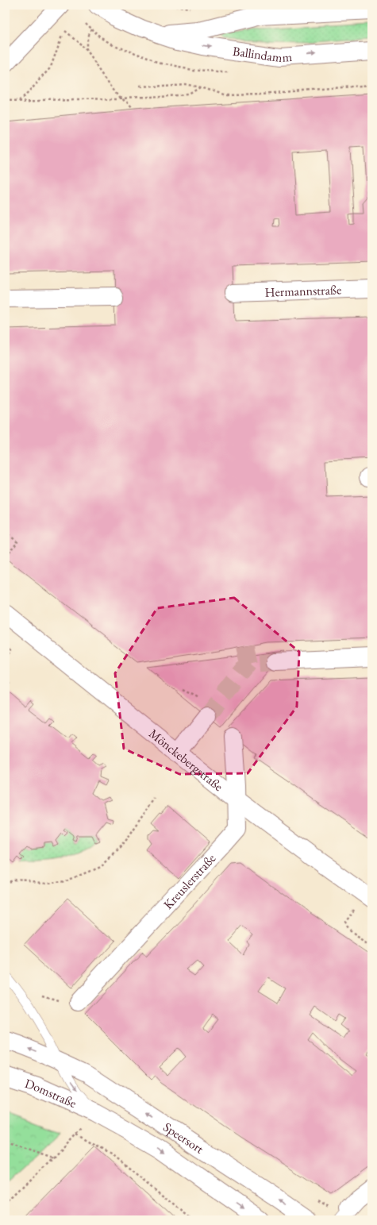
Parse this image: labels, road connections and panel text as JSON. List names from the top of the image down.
{
  "streets": {
    "street": [
      "Ballindamm",
      "Hermannstraße",
      "Mönckebergstraße",
      "Kreuslerstraße",
      "Domstraße",
      "Speersort"
    ]
  },
  "crossings": [
    ["Mönckebergstraße", "Kreuslerstraße"],
    ["Domstraße", "Speersort"]
  ]
}
